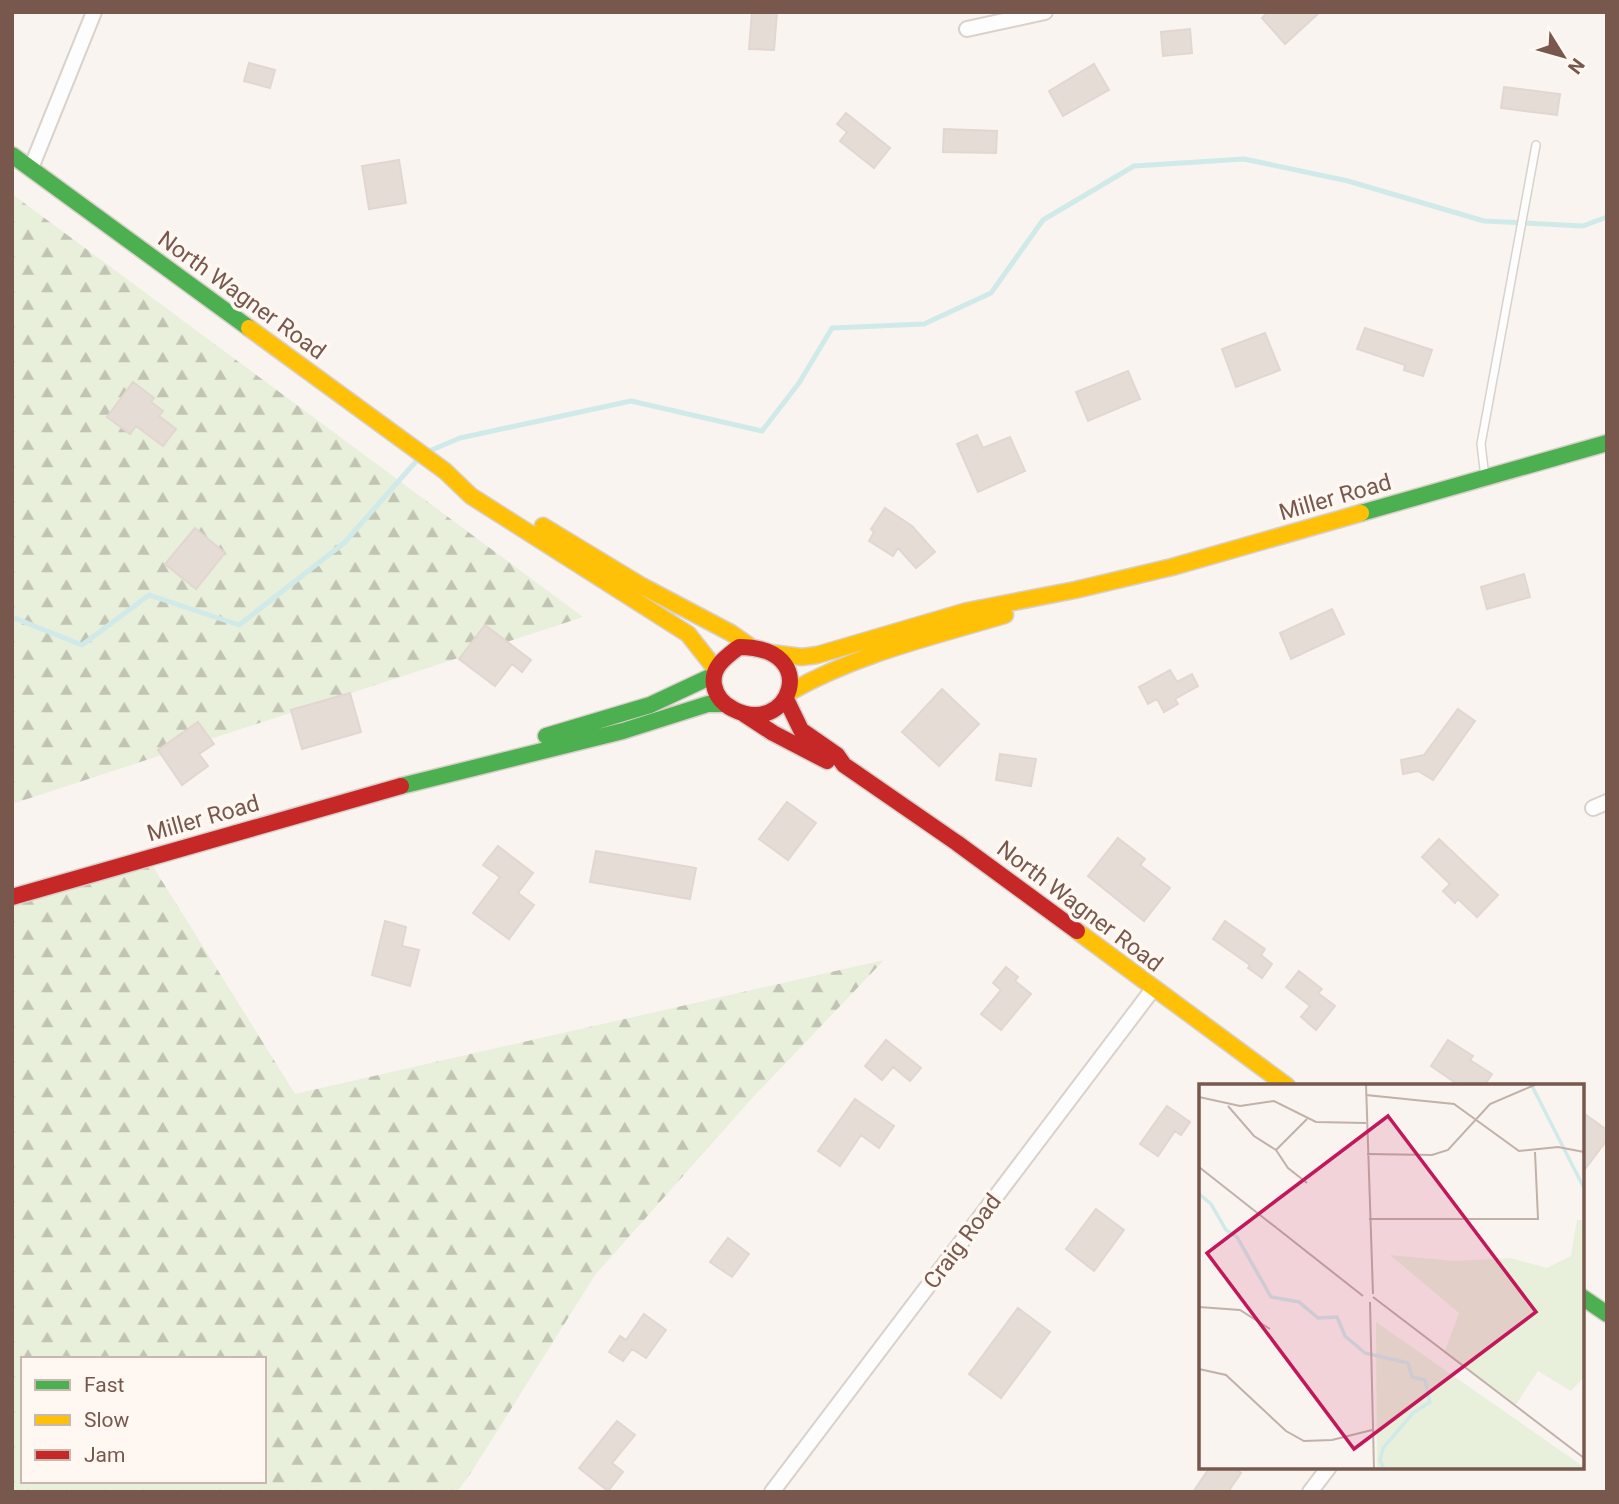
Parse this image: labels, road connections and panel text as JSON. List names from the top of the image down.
{
  "streets": {
    "main road": ["North Wagner Road", "Miller Road"],
    "street": ["Craig Road"]
  },
  "crossings": [
    ["North Wagner Road", "Miller Road"],
    ["North Wagner Road", "Craig Road"]
  ],
  "legend": ["Fast", "Slow", "Jam"],
  "north": "bottom right"
}
